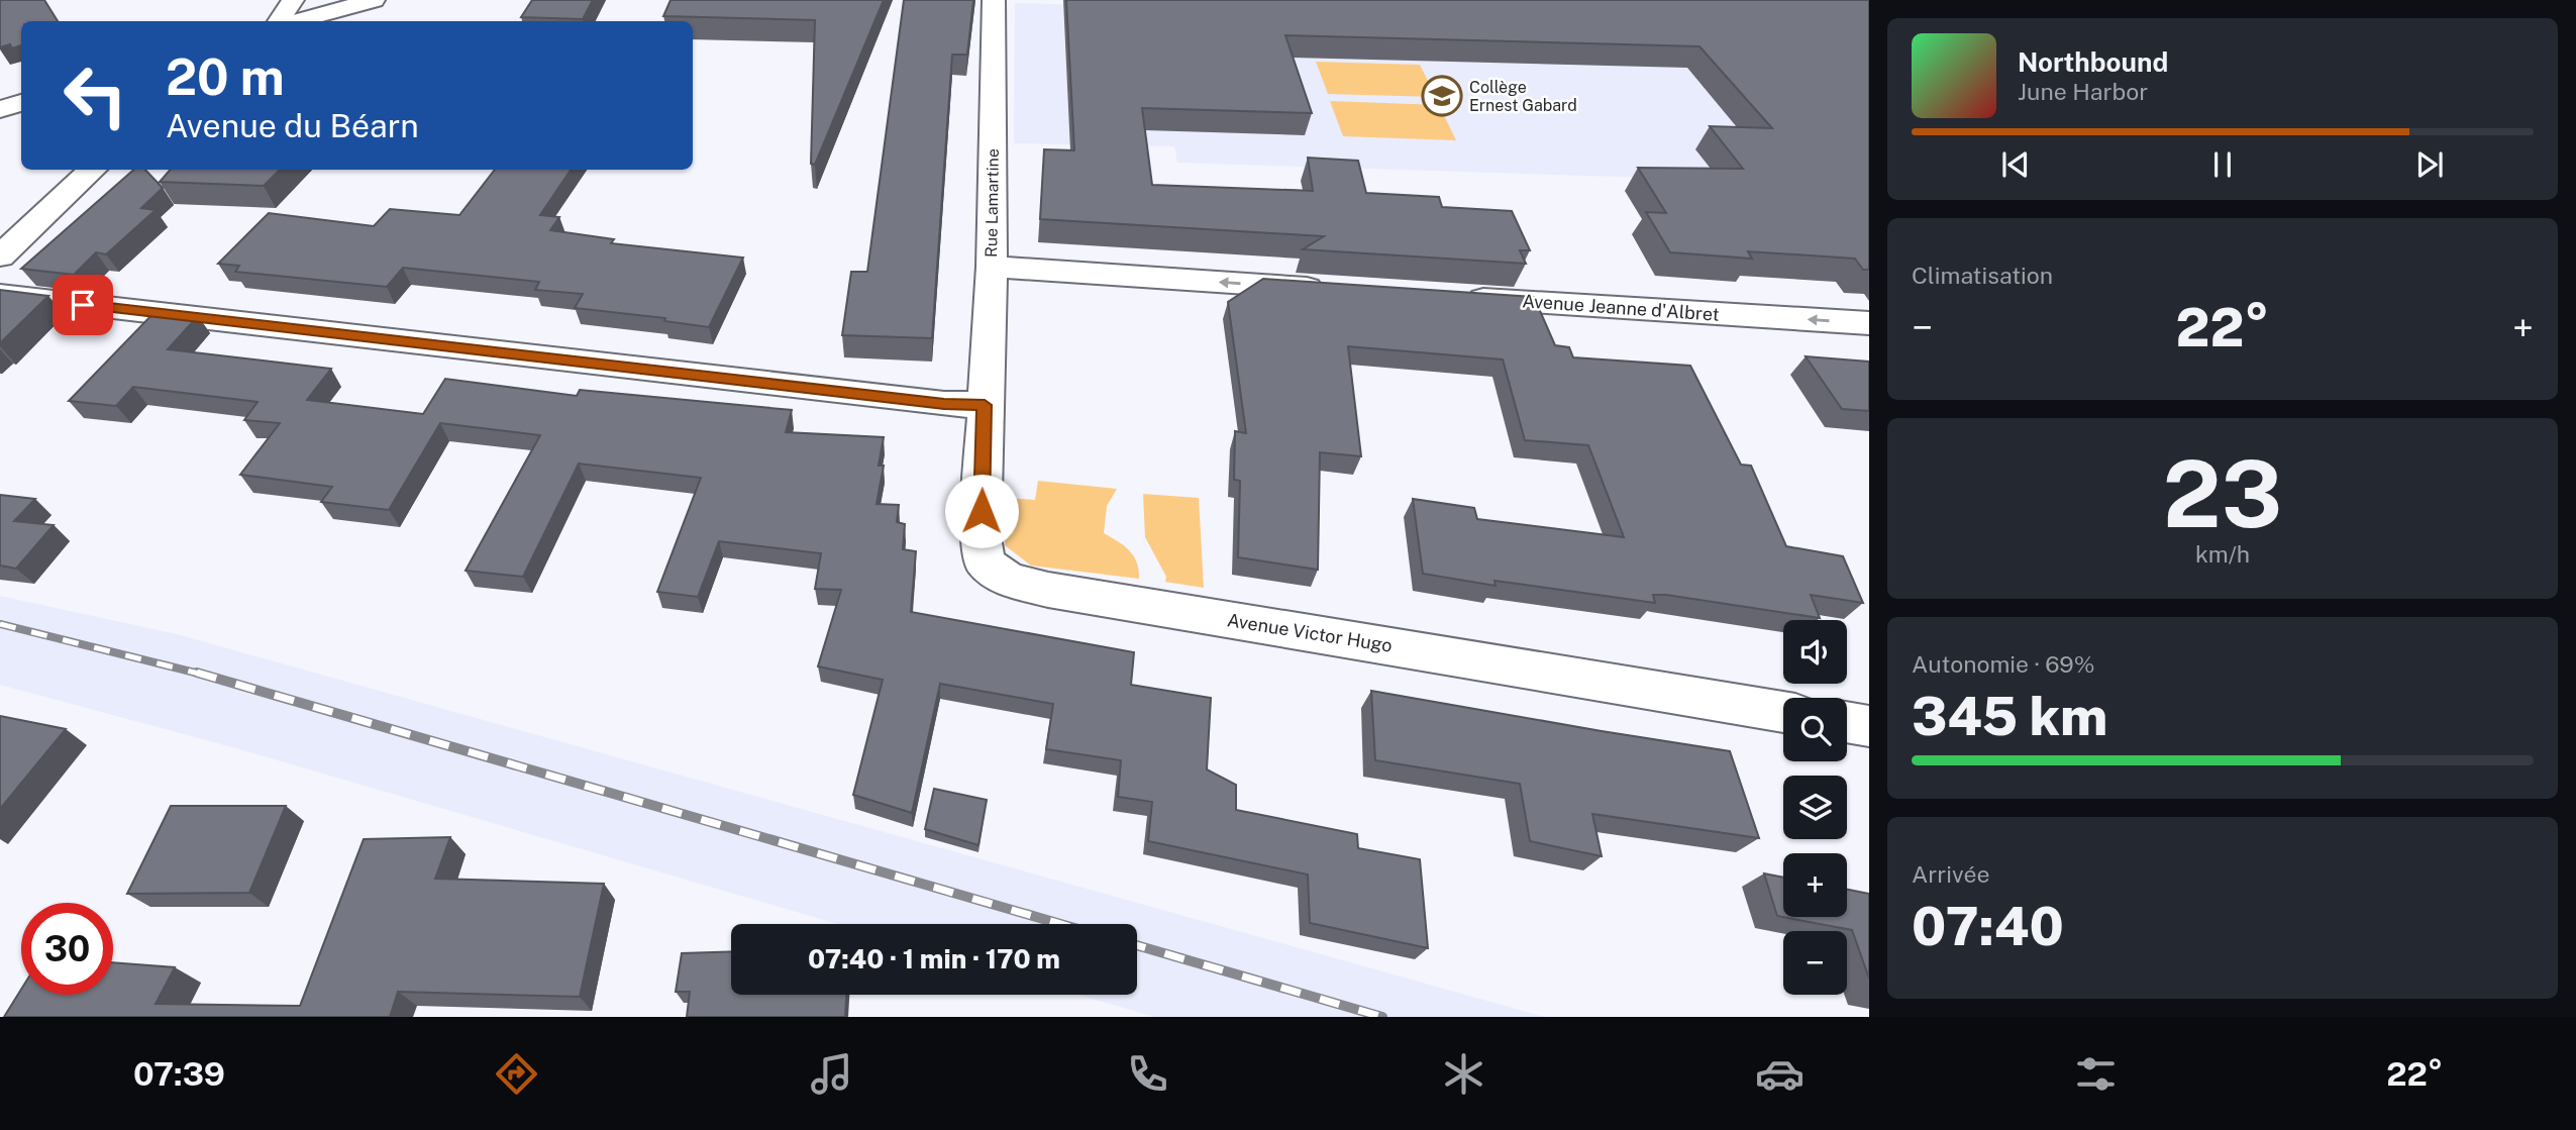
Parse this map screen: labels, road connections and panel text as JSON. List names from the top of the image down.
{
  "streets": {
    "street": ["Rue Lamartine", "Avenue Jeanne d'Albret", "Avenue Victor Hugo"]
  },
  "crossings": [
    ["Rue Lamartine", "Avenue Victor Hugo"]
  ],
  "one_way": ["Avenue Jeanne d'Albret"],
  "places": {
    "school or university": ["Collège Ernest Gabard"]
  },
  "page": {
    "turn": ["20 m", "Avenue du Béarn"],
    "song": ["Northbound", "June Harbor"],
    "tile": [
      "Climatisation",
      ["23", "km/h"],
      ["Autonomie · 69%", "345 km"],
      ["Arrivée", "07:40"]
    ],
    "heat": ["−", "22°", "+"],
    "map_buttons": ["+", "−"],
    "limit": "30",
    "trip": "07:40 · 1 min · 170 m",
    "tabs": ["07:39", "22°"]
  }
}
